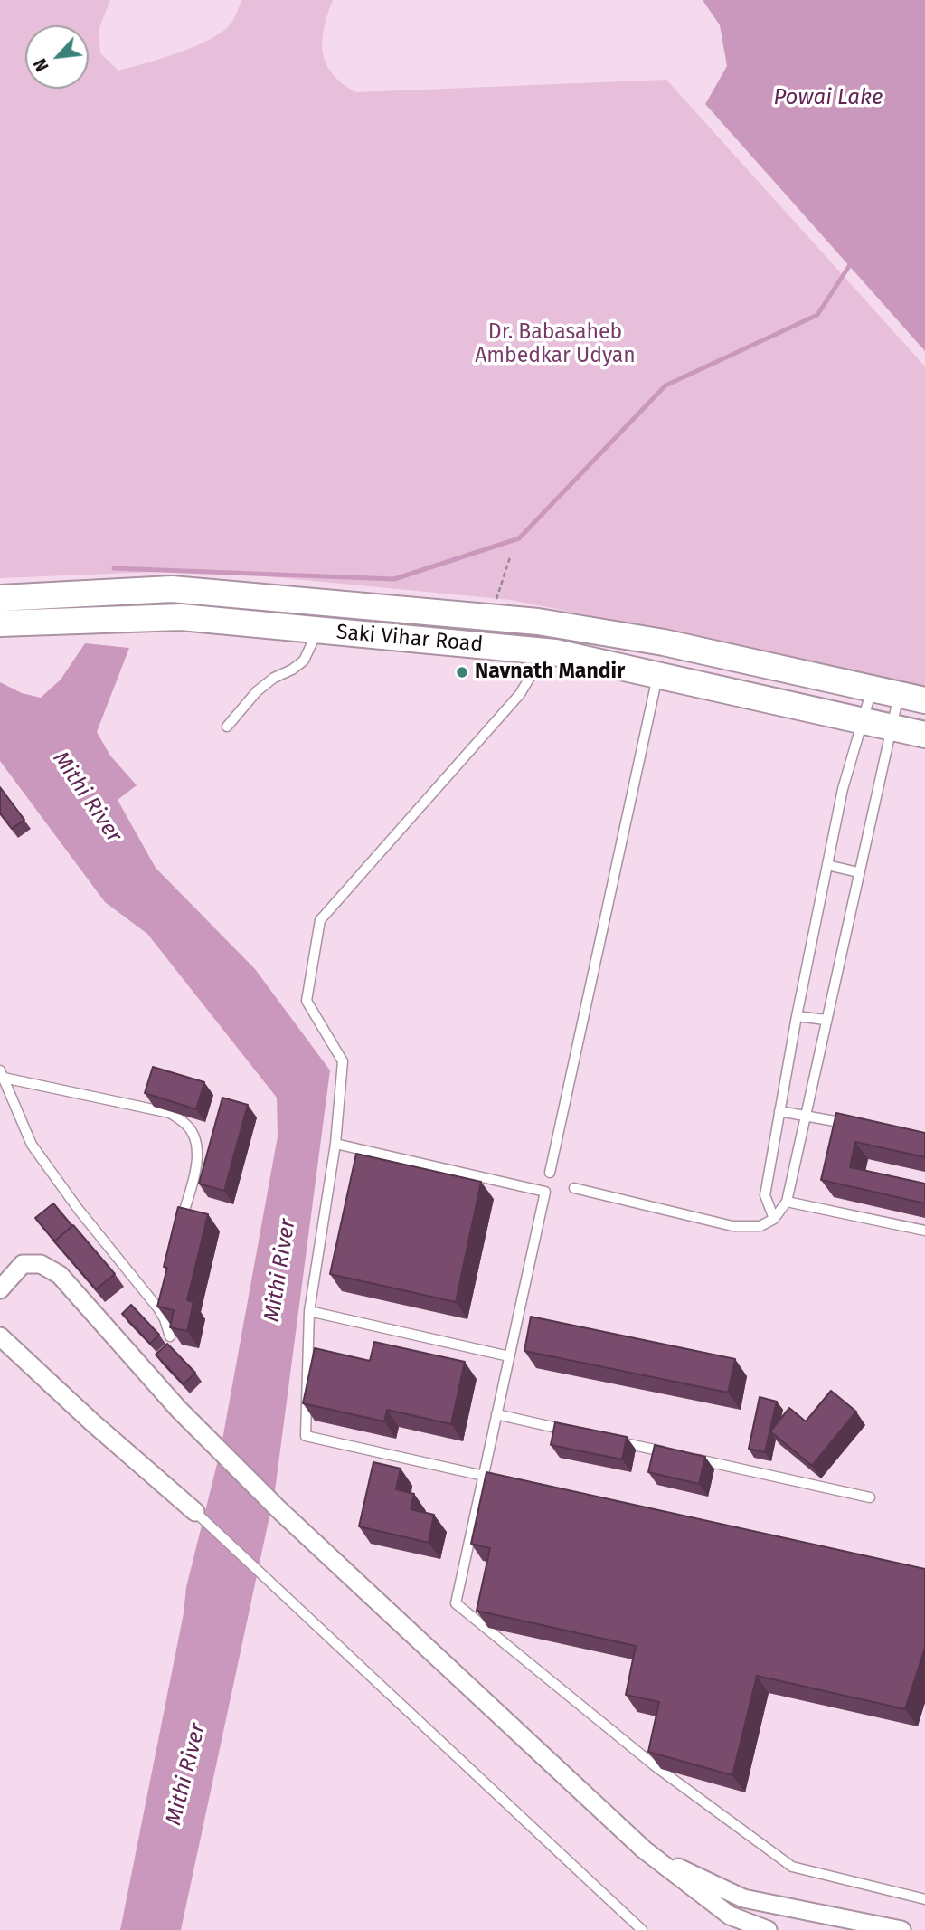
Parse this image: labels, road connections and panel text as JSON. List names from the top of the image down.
{
  "streets": {
    "main road": ["Saki Vihar Road"]
  },
  "water": ["Powai Lake", "Mithi River"],
  "parks": ["Dr. Babasaheb Ambedkar Udyan"],
  "places": ["Navnath Mandir"],
  "north": "bottom left"
}
